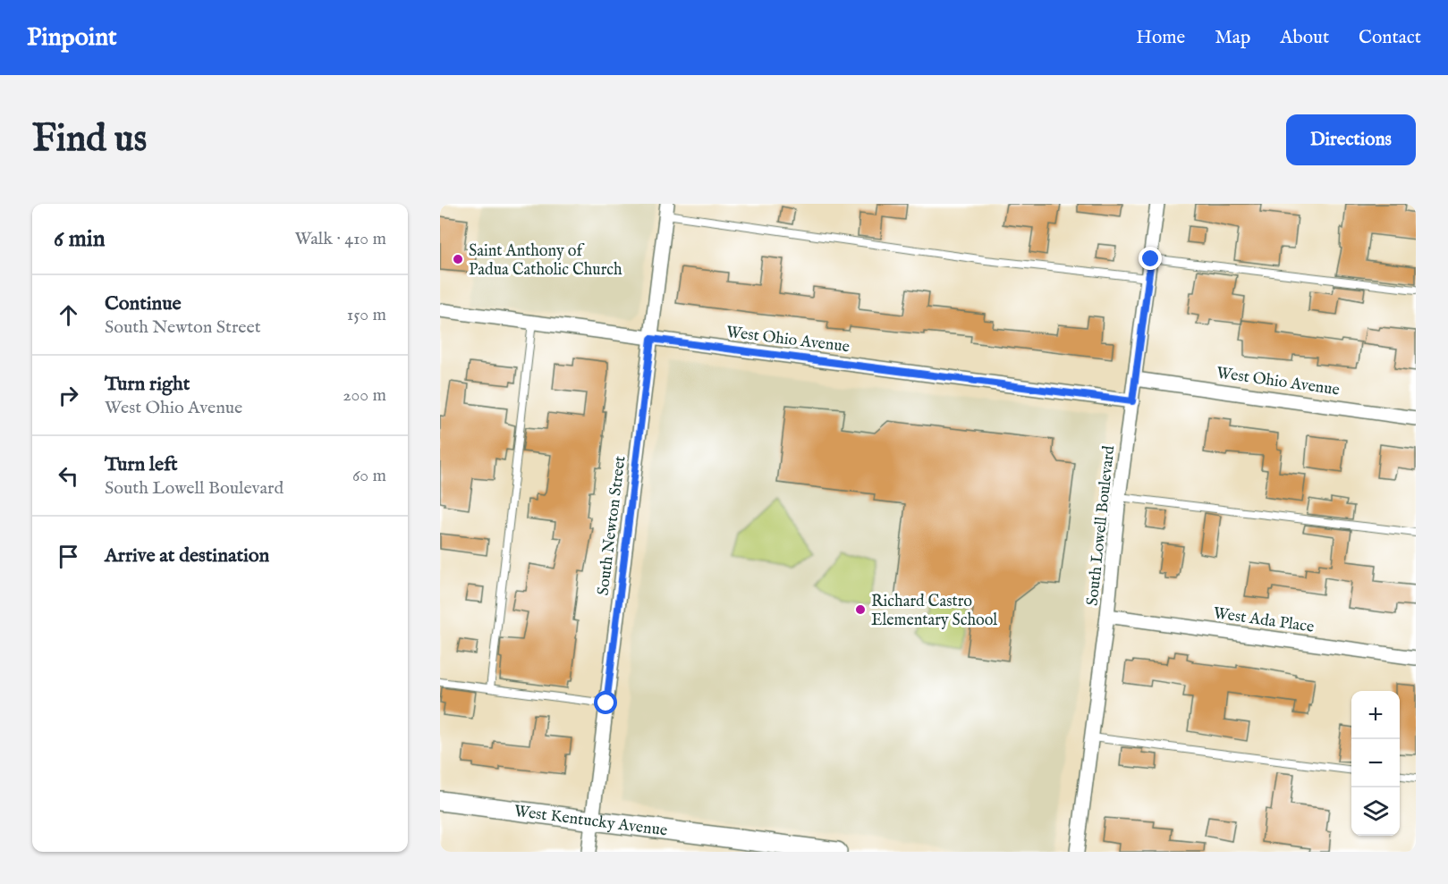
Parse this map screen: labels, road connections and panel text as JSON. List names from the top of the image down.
{
  "streets": {
    "street": [
      "West Ohio Avenue",
      "South Newton Street",
      "South Lowell Boulevard",
      "West Ada Place",
      "West Kentucky Avenue"
    ]
  },
  "crossings": [
    ["West Ohio Avenue", "South Newton Street"],
    ["West Ohio Avenue", "South Lowell Boulevard"],
    ["South Newton Street", "West Kentucky Avenue"],
    ["South Lowell Boulevard", "West Ada Place"]
  ],
  "places": ["Saint Anthony of Padua Catholic Church", "Richard Castro Elementary School"],
  "page": {
    "header": "Pinpoint",
    "nav": [
      "Home",
      "Map",
      "About",
      "Contact"
    ],
    "buttons": "Directions",
    "title": "Find us",
    "heading": ["6 min", "Walk · 410 m"],
    "list": [
      ["Continue", "South Newton Street", "150 m"],
      ["Turn right", "West Ohio Avenue", "200 m"],
      ["Turn left", "South Lowell Boulevard", "60 m"],
      "Arrive at destination"
    ],
    "map_buttons": ["+", "−"]
  }
}
